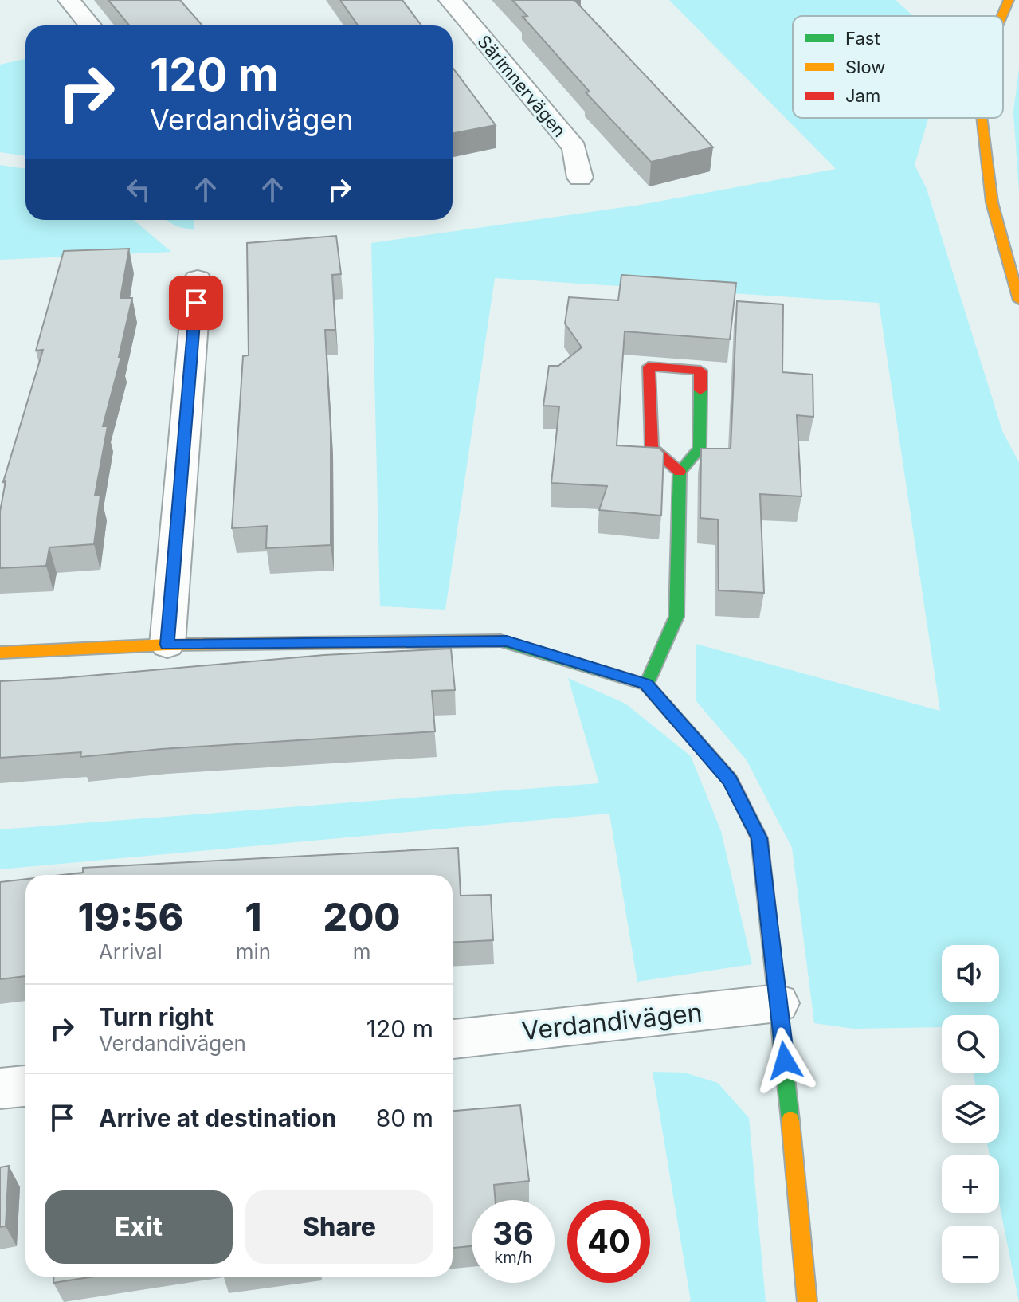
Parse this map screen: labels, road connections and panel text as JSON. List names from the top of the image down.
{
  "streets": {
    "street": ["Särimnervägen", "Verdandivägen"]
  },
  "legend": ["Fast", "Slow", "Jam"],
  "page": {
    "turn": ["120 m", "Verdandivägen"],
    "eta": [
      "19:56",
      "Arrival",
      "1",
      "min",
      "200",
      "m"
    ],
    "map_buttons": ["+", "−"],
    "list": [
      {
        "name": "Turn right",
        "note": "Verdandivägen",
        "value": "120 m"
      },
      {
        "name": "Arrive at destination",
        "value": "80 m"
      }
    ],
    "buttons": ["Exit", "Share"],
    "speed": "36 km/h",
    "limit": "40"
  }
}
